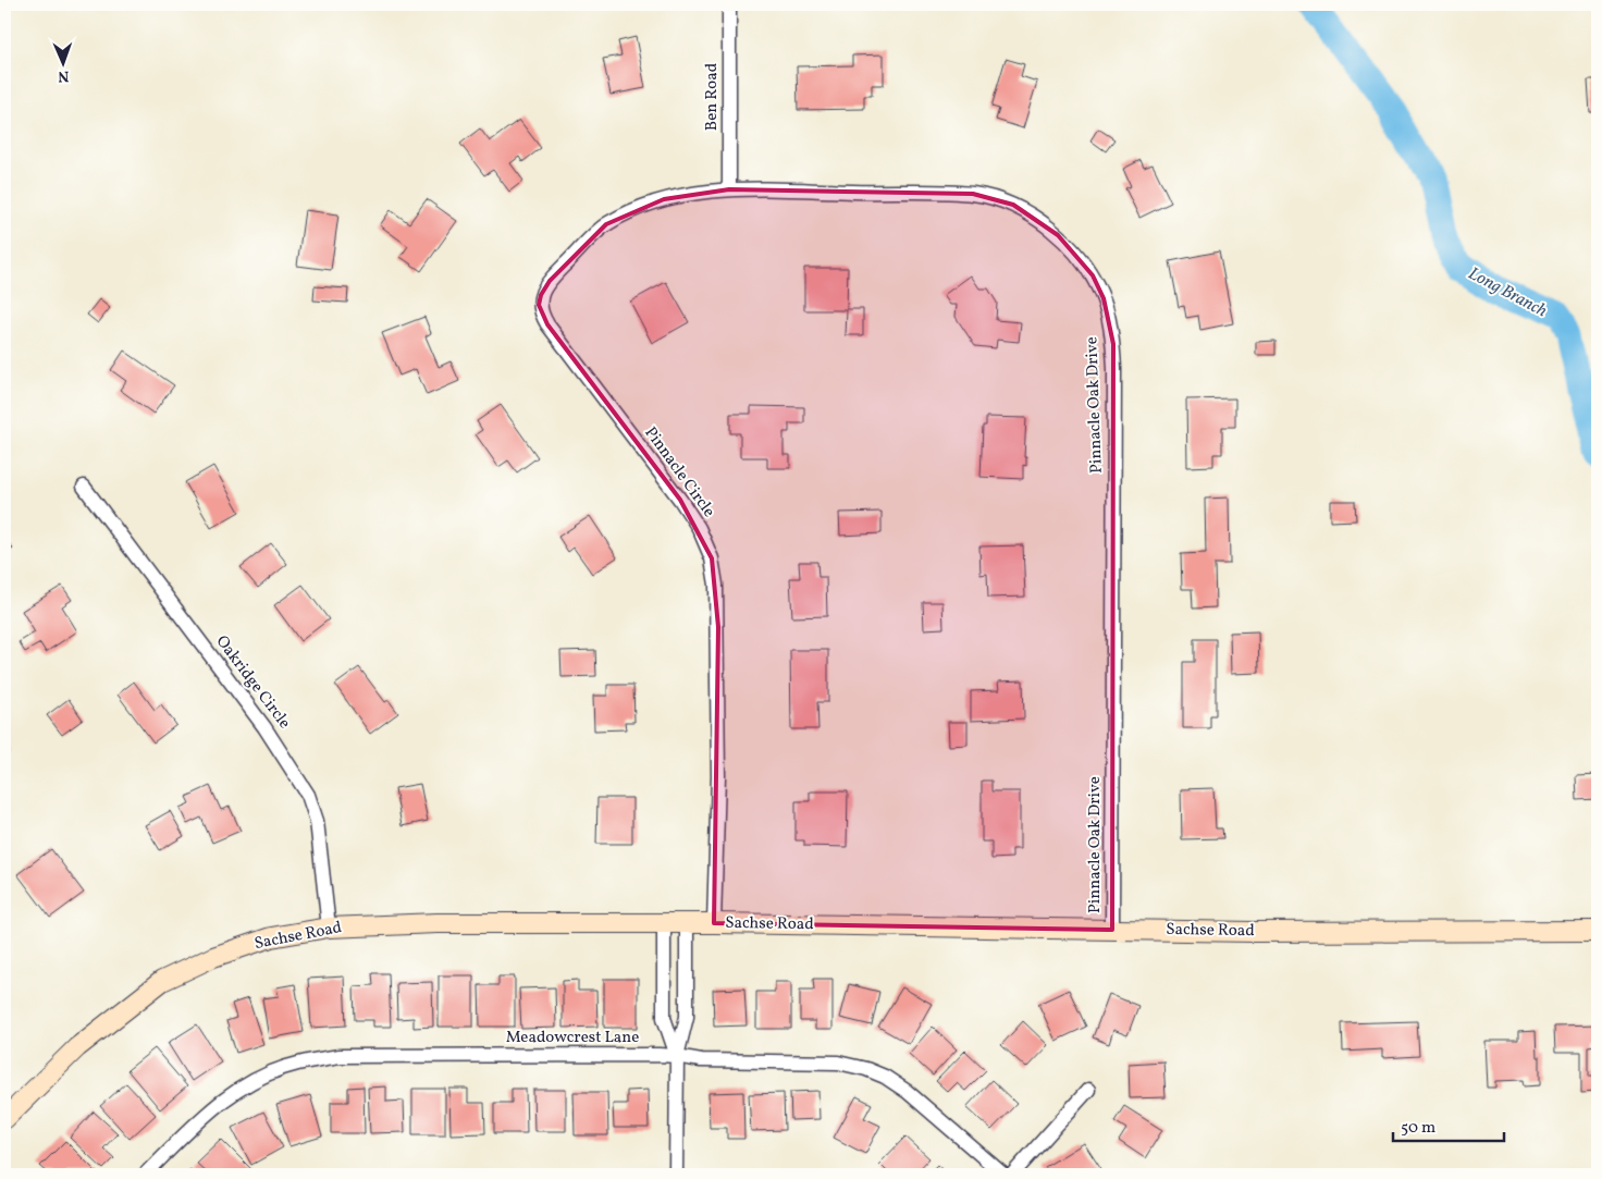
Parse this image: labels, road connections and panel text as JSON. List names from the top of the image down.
{
  "streets": {
    "main road": ["Sachse Road"],
    "street": [
      "Ben Road",
      "Pinnacle Oak Drive",
      "Pinnacle Circle",
      "Oakridge Circle",
      "Meadowcrest Lane"
    ]
  },
  "crossings": [
    ["Ben Road", "Pinnacle Oak Drive"],
    ["Ben Road", "Pinnacle Circle"],
    ["Pinnacle Oak Drive", "Pinnacle Circle"],
    ["Pinnacle Oak Drive", "Sachse Road"],
    ["Pinnacle Circle", "Sachse Road"],
    ["Oakridge Circle", "Sachse Road"]
  ],
  "water": ["Long Branch"],
  "scale_bar": "50 m",
  "north": "bottom"
}
